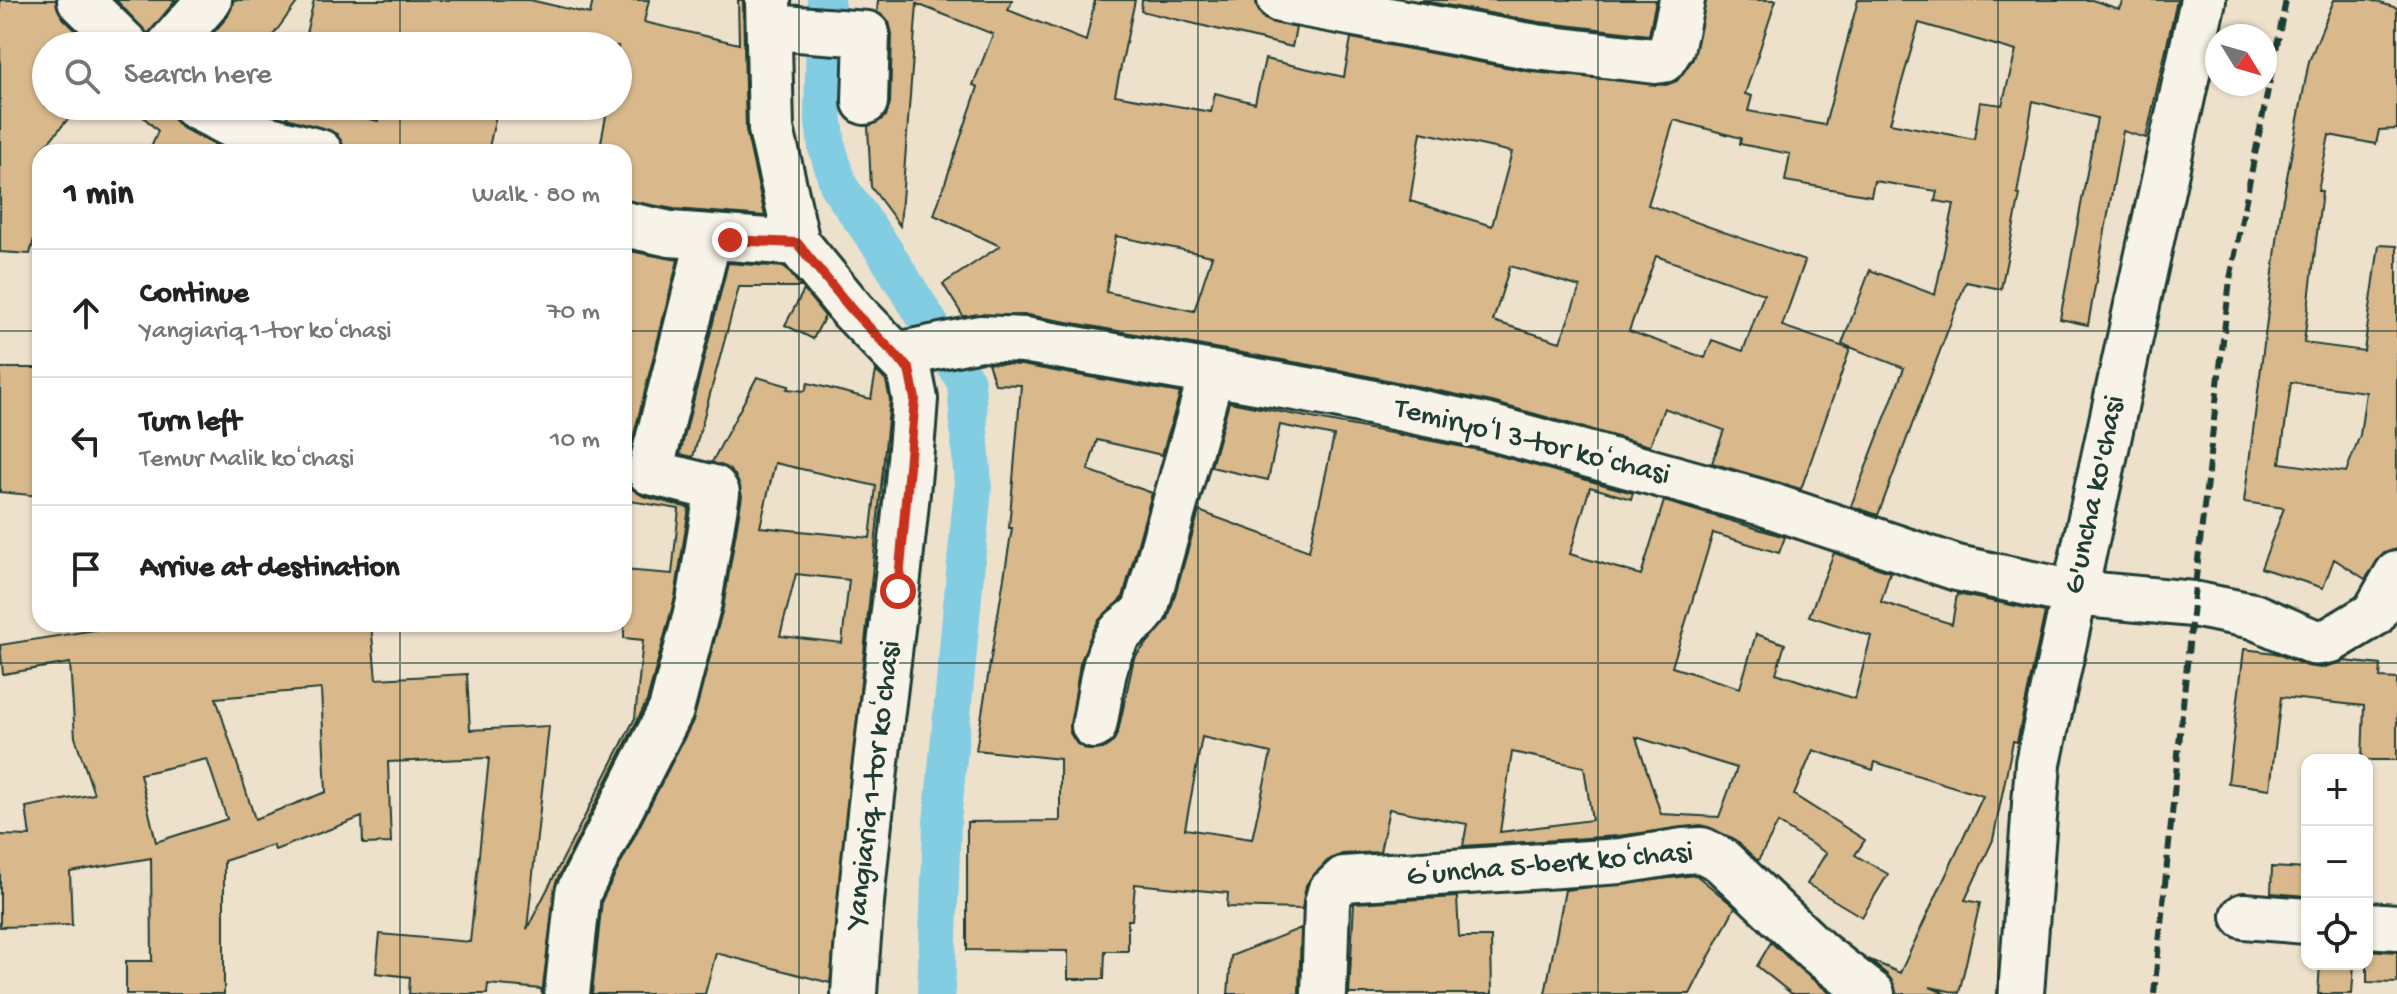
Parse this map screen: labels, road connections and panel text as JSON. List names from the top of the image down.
{
  "streets": {
    "street": [
      "Temiryoʻl 3-tor koʻchasi",
      "G'uncha ko'chasi",
      "Yangiariq 1-tor koʻchasi",
      "Gʻuncha 5-berk koʻchasi"
    ]
  },
  "crossings": [
    ["Temiryoʻl 3-tor koʻchasi", "G'uncha ko'chasi"],
    ["Temiryoʻl 3-tor koʻchasi", "Yangiariq 1-tor koʻchasi"]
  ],
  "north": "bottom right",
  "page": {
    "search": "Search here",
    "heading": ["1 min", "Walk · 80 m"],
    "list": [
      ["Continue", "Yangiariq 1-tor koʻchasi", "70 m"],
      ["Turn left", "Temur Malik koʻchasi", "10 m"],
      "Arrive at destination"
    ],
    "map_buttons": ["+", "−"]
  }
}
